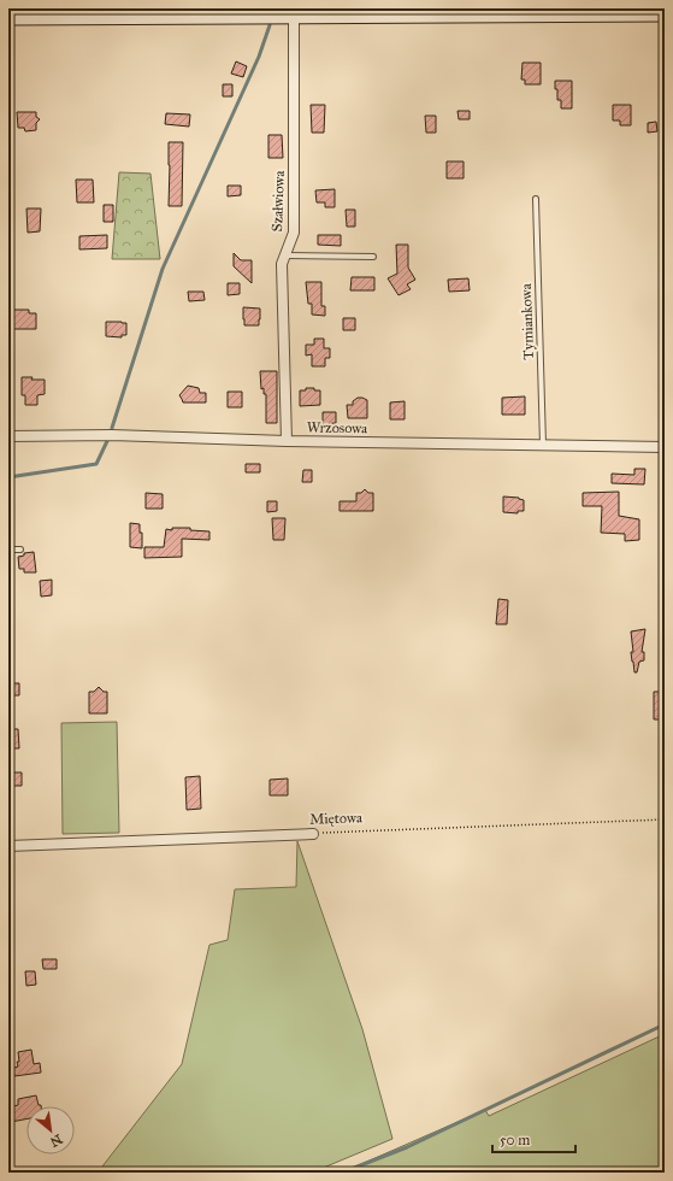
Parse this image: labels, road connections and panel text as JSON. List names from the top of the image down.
{
  "streets": {
    "street": ["Szałwiowa", "Wrzosowa", "Miętowa"],
    "lane": ["Tymiankowa"]
  },
  "crossings": [
    ["Szałwiowa", "Wrzosowa"],
    ["Tymiankowa", "Wrzosowa"]
  ],
  "scale_bar": "50 m",
  "north": "bottom right"
}
